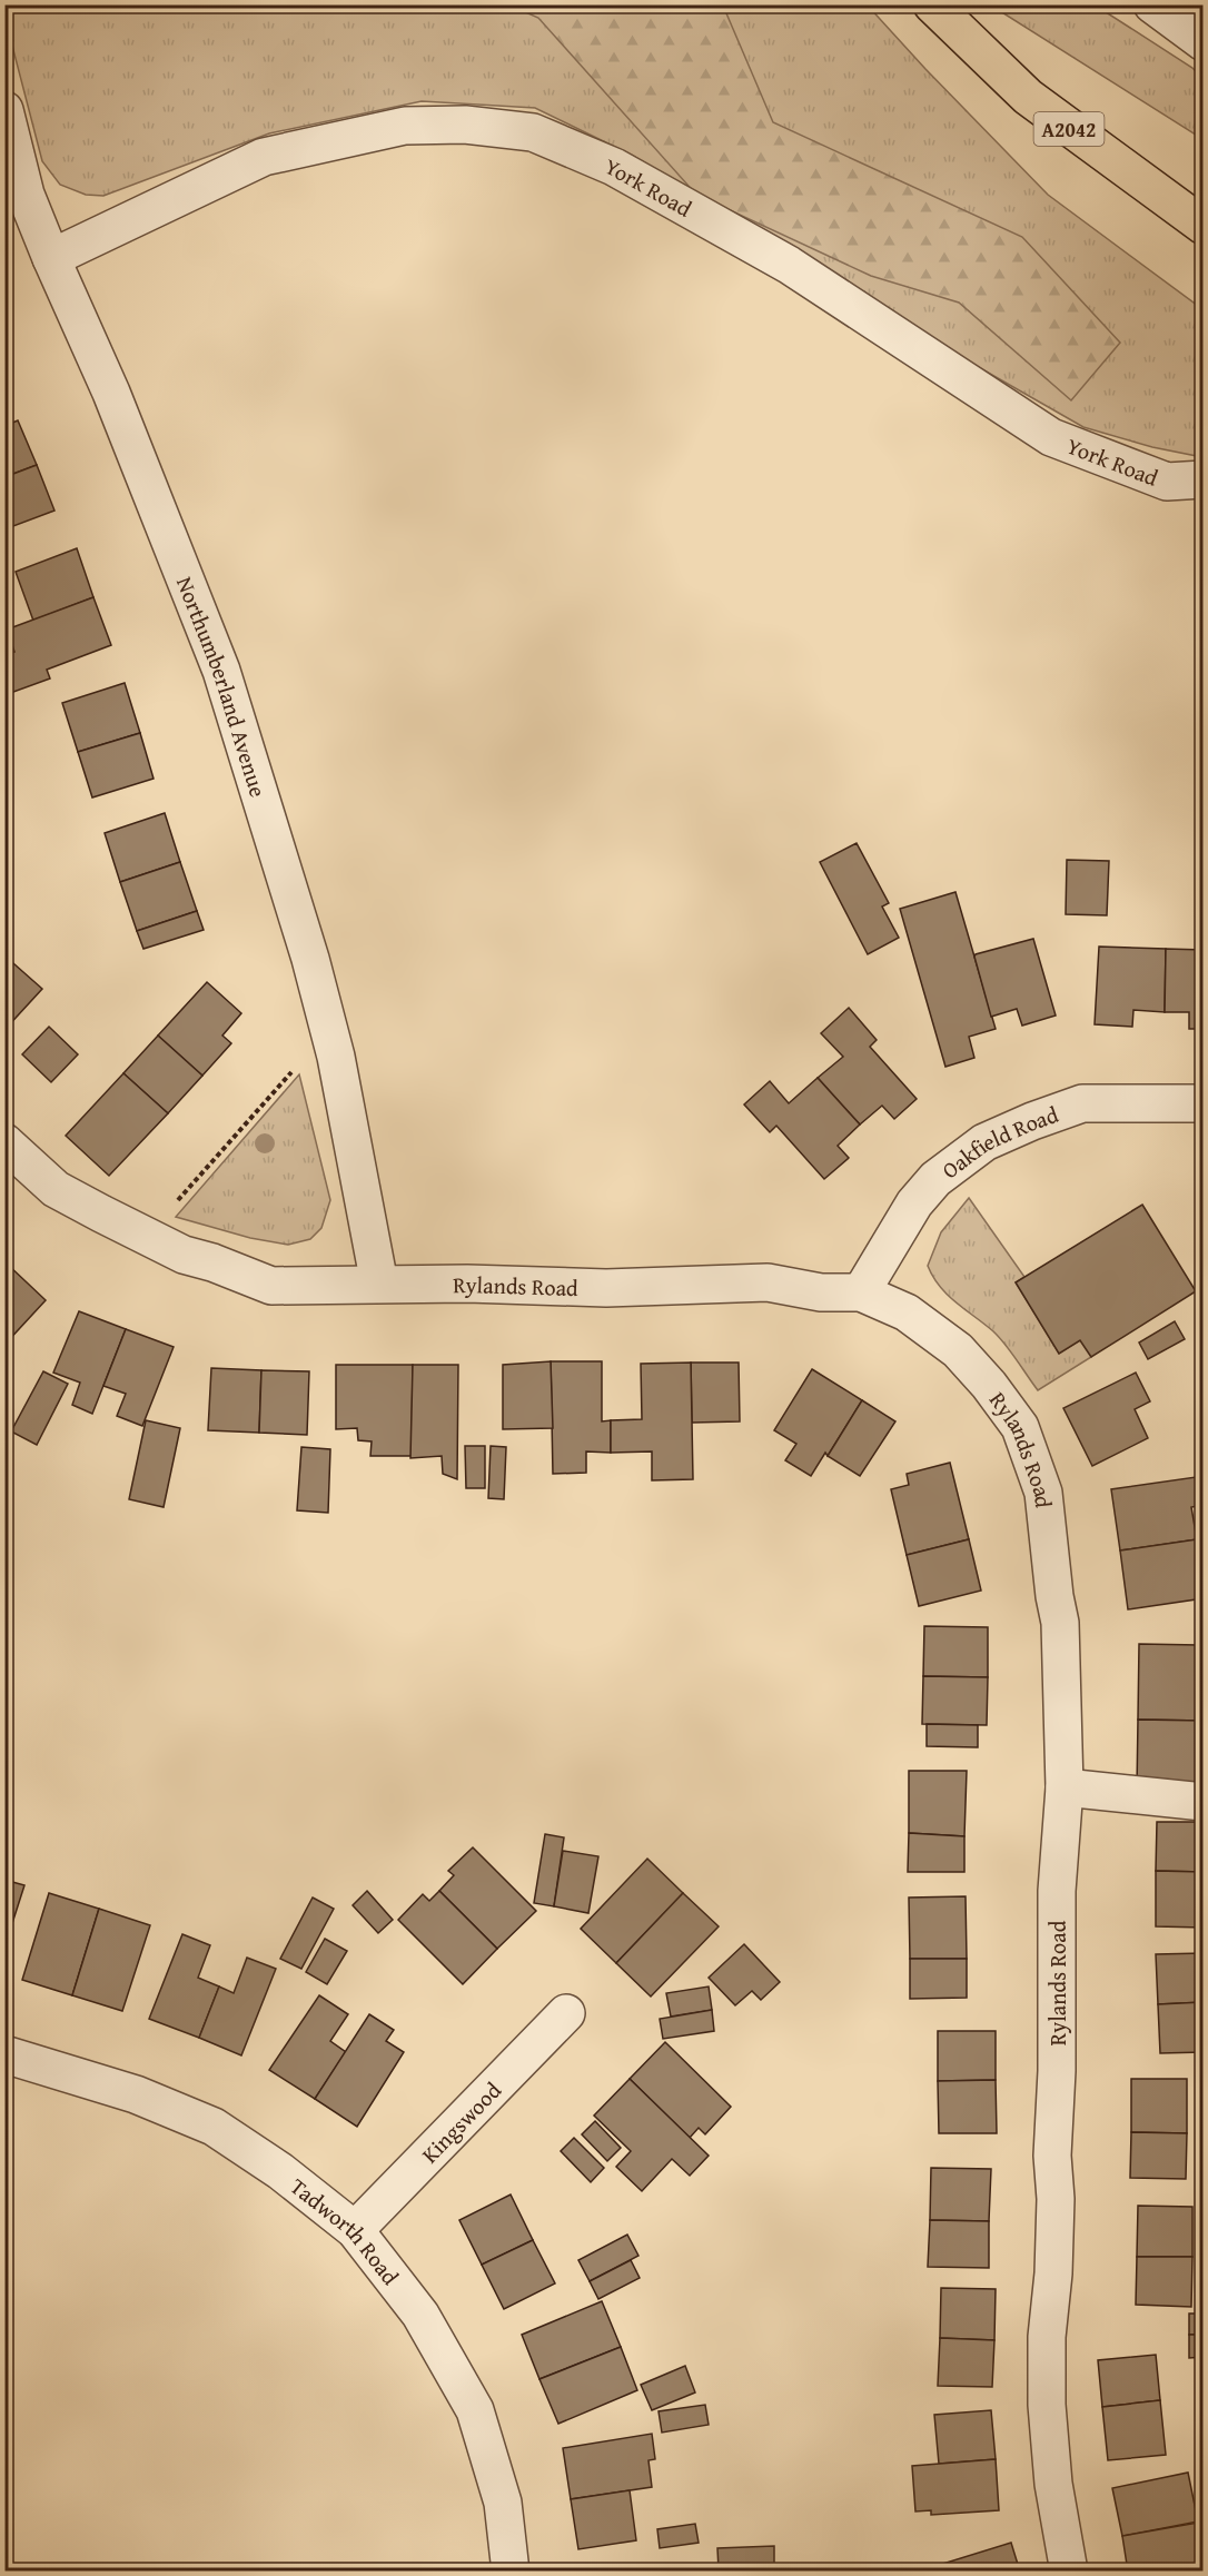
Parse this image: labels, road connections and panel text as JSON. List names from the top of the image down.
{
  "streets": {
    "main road": ["A2042"],
    "street": [
      "York Road",
      "Northumberland Avenue",
      "Oakfield Road",
      "Rylands Road",
      "Kingswood",
      "Tadworth Road"
    ]
  },
  "crossings": [
    ["York Road", "Northumberland Avenue"],
    ["Northumberland Avenue", "Rylands Road"],
    ["Oakfield Road", "Rylands Road"],
    ["Kingswood", "Tadworth Road"]
  ]
}
